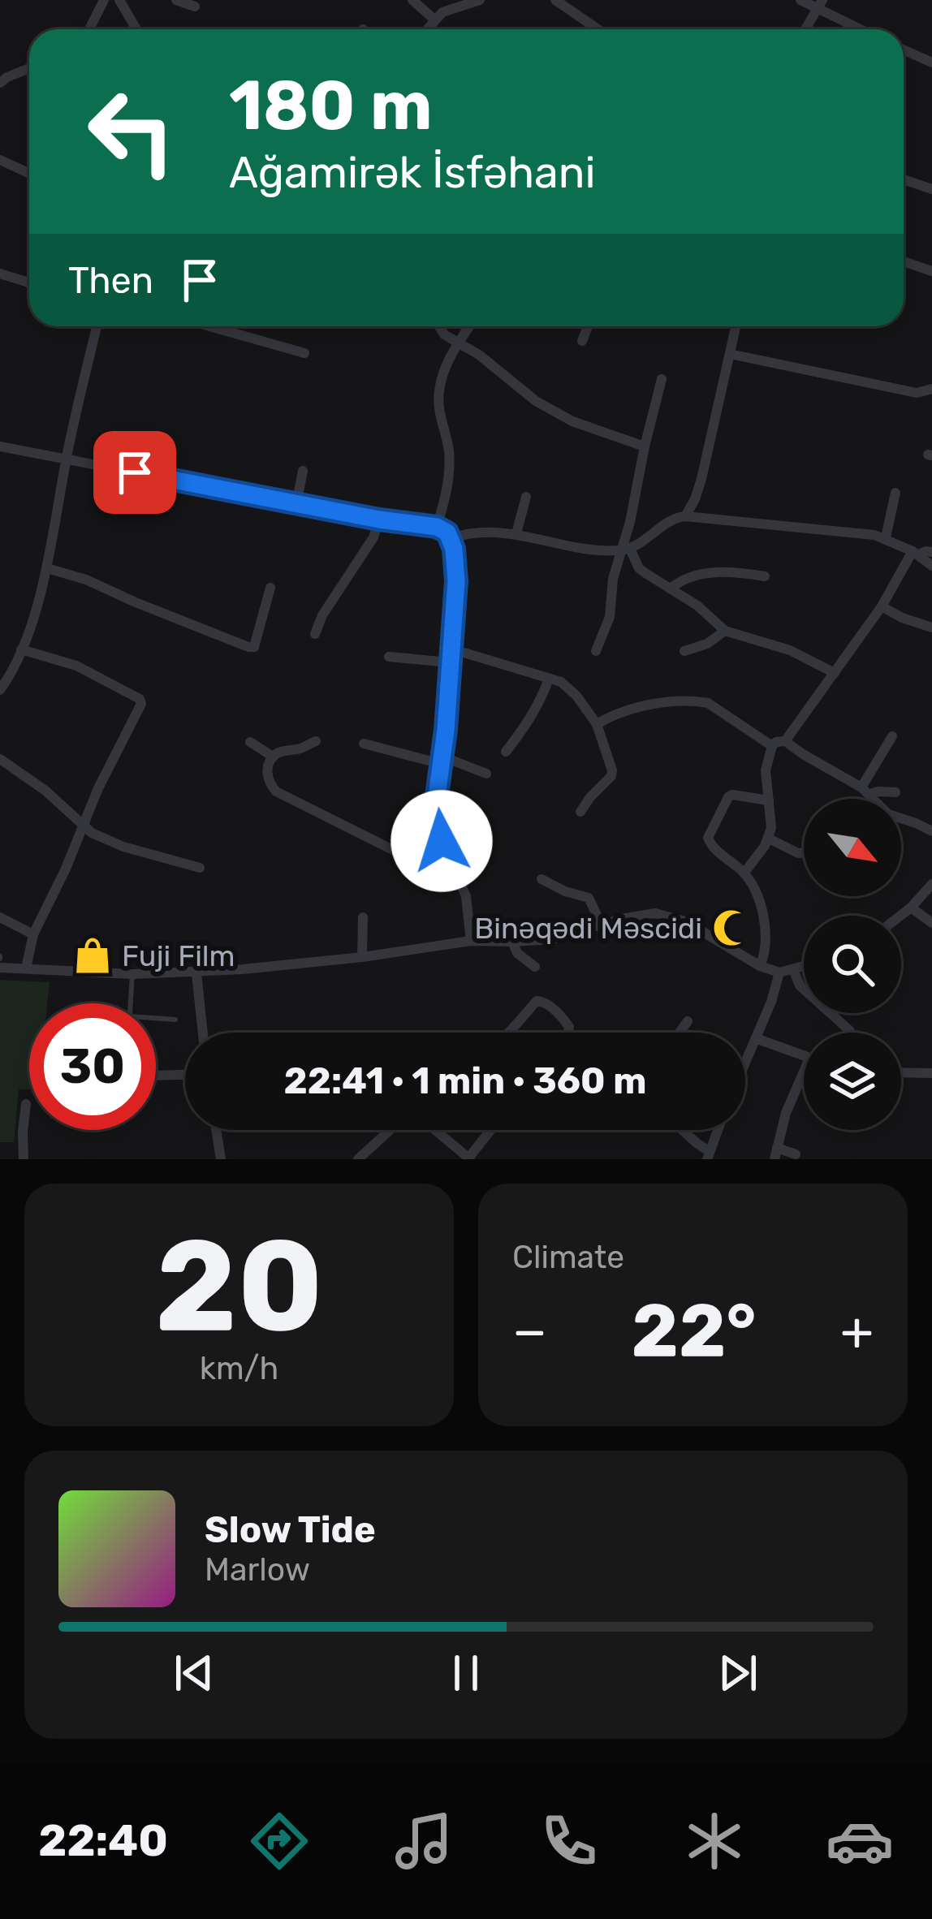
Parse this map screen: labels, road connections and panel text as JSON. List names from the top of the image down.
{
  "places": {
    "mosque": ["Binəqədi Məscidi"],
    "shop": ["Fuji Film"]
  },
  "north": "bottom right",
  "page": {
    "turn": ["180 m", "Ağamirək İsfəhani"],
    "then": "Then",
    "limit": "30",
    "trip": "22:41 · 1 min · 360 m",
    "tile": [
      ["20", "km/h"],
      "Climate"
    ],
    "heat": ["−", "22°", "+"],
    "song": ["Slow Tide", "Marlow"],
    "tabs": "22:40"
  }
}
